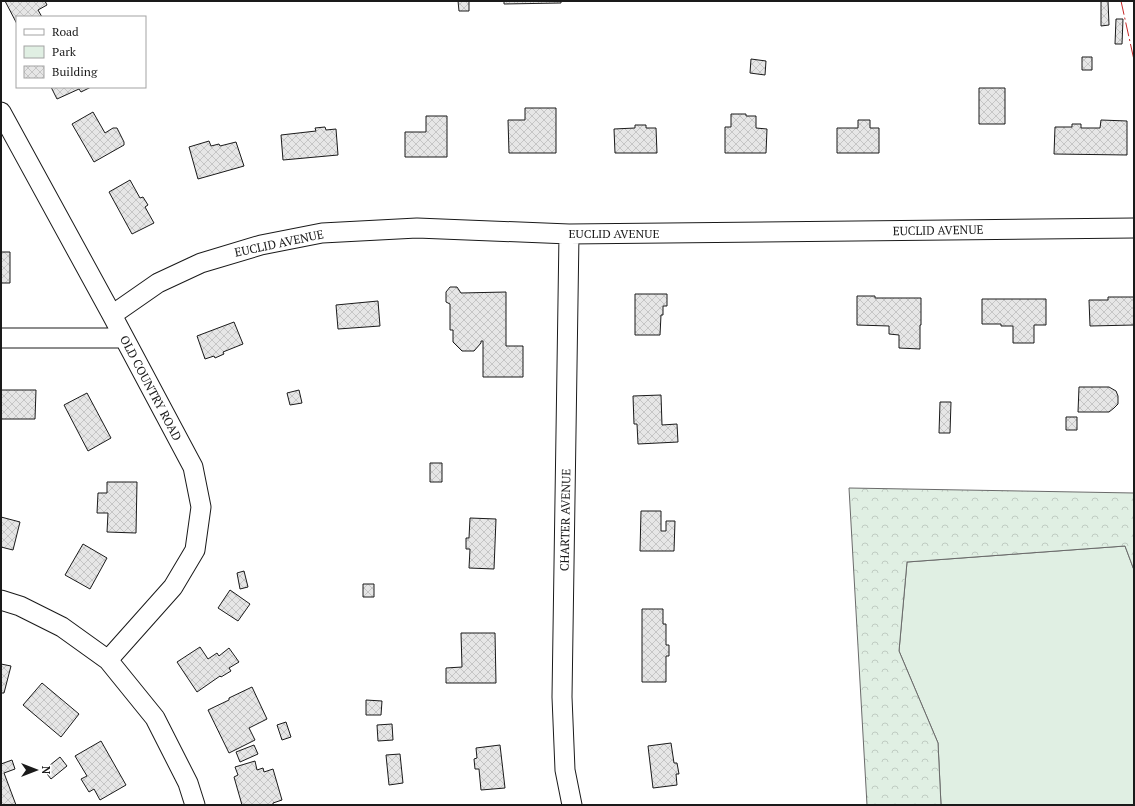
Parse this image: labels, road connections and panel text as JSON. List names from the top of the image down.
{
  "streets": {
    "street": ["EUCLID AVENUE", "OLD COUNTRY ROAD", "CHARTER AVENUE"]
  },
  "crossings": [
    ["EUCLID AVENUE", "OLD COUNTRY ROAD"],
    ["EUCLID AVENUE", "CHARTER AVENUE"]
  ],
  "legend": ["Road", "Park", "Building"],
  "north": "right"
}
